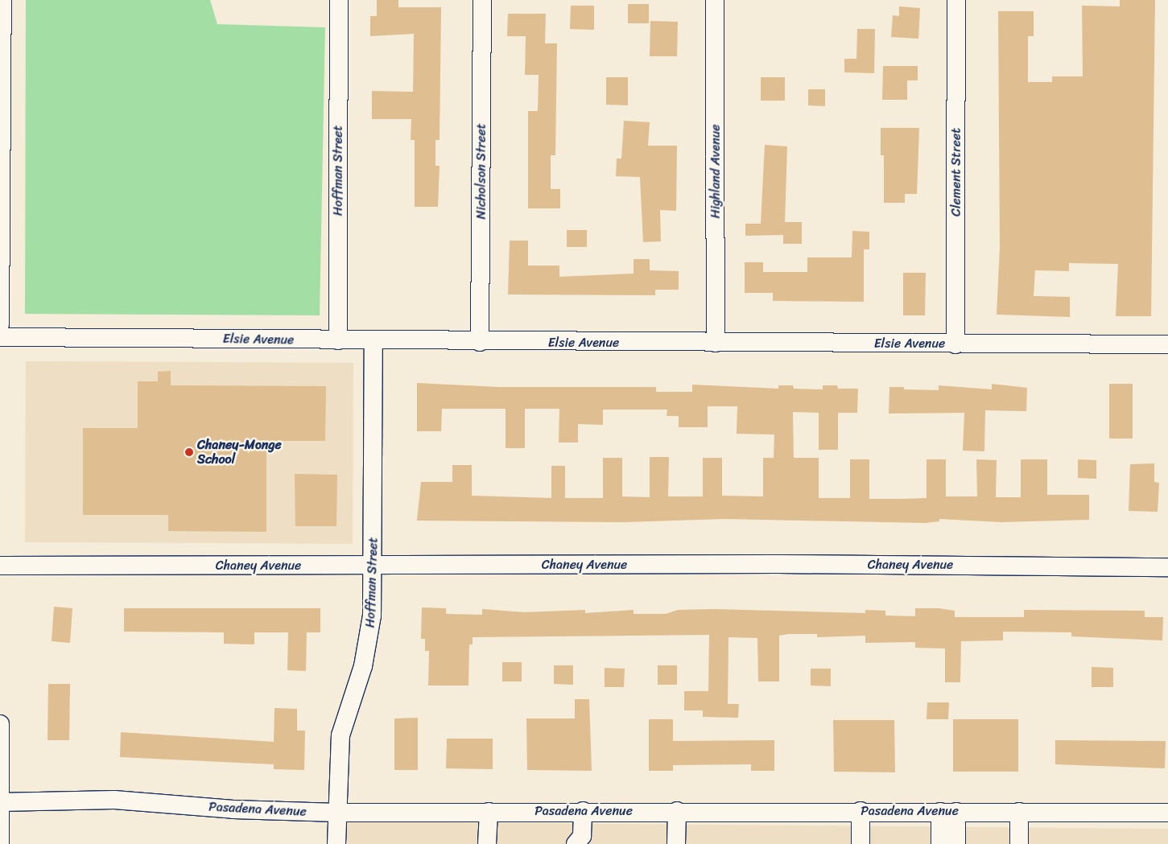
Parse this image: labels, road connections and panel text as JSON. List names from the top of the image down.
{
  "streets": {
    "street": [
      "Hoffman Street",
      "Nicholson Street",
      "Highland Avenue",
      "Clement Street",
      "Elsie Avenue",
      "Chaney Avenue",
      "Pasadena Avenue"
    ]
  },
  "crossings": [
    ["Hoffman Street", "Elsie Avenue"],
    ["Hoffman Street", "Chaney Avenue"],
    ["Hoffman Street", "Pasadena Avenue"],
    ["Nicholson Street", "Elsie Avenue"],
    ["Highland Avenue", "Elsie Avenue"],
    ["Clement Street", "Elsie Avenue"]
  ],
  "places": ["Chaney-Monge School"]
}
